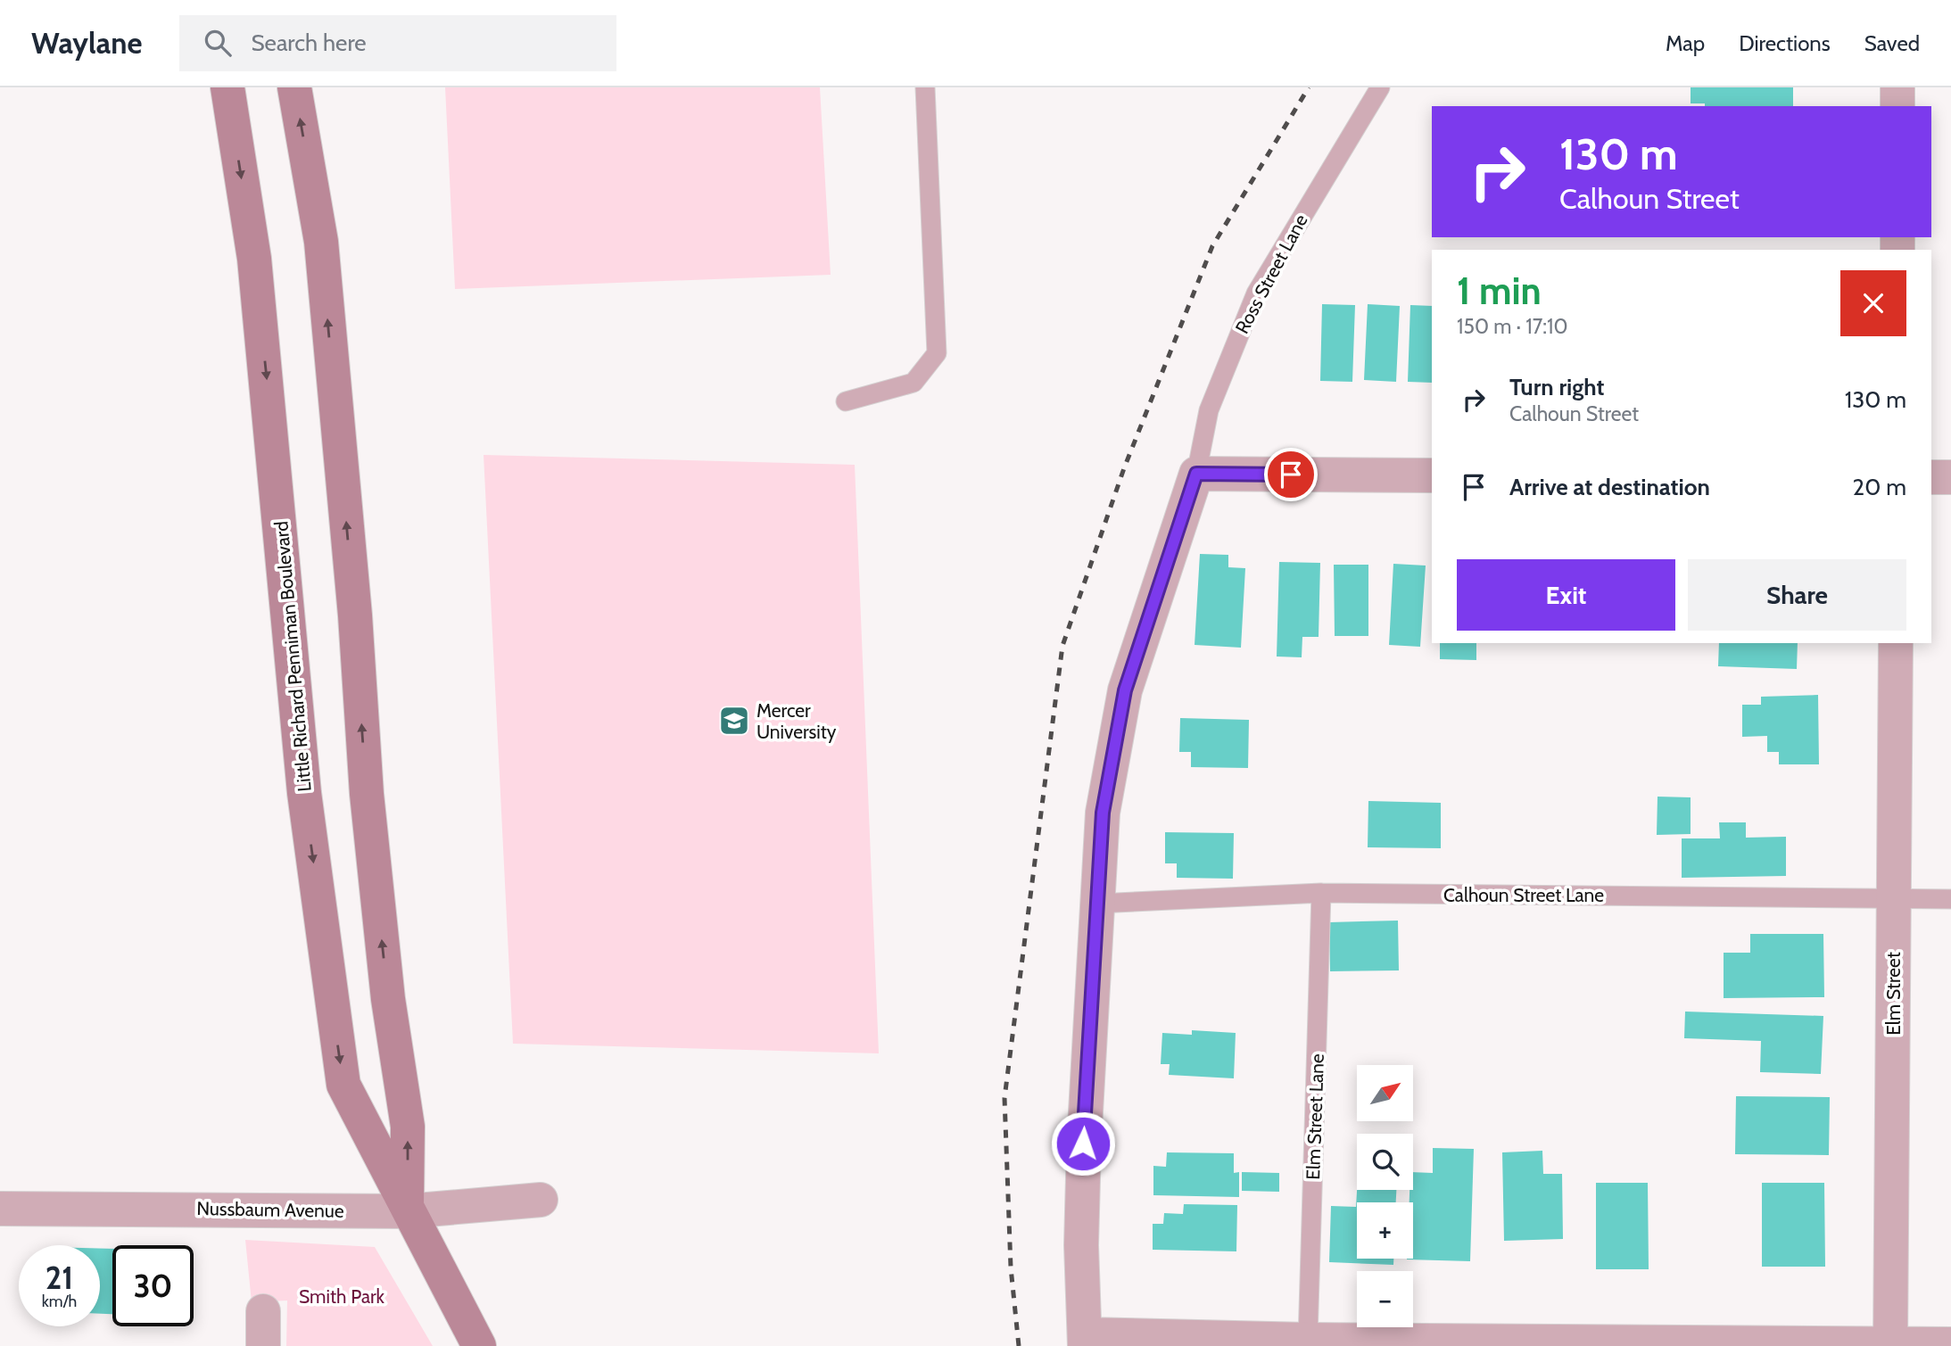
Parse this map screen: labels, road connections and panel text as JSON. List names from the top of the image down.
{
  "streets": {
    "street": ["Little Richard Penniman Boulevard", "Elm Street", "Nussbaum Avenue"],
    "lane": ["Ross Street Lane", "Calhoun Street Lane", "Elm Street Lane"]
  },
  "crossings": [
    ["Little Richard Penniman Boulevard", "Nussbaum Avenue"],
    ["Calhoun Street Lane", "Elm Street"],
    ["Calhoun Street Lane", "Elm Street Lane"]
  ],
  "parks": ["Smith Park"],
  "places": {
    "school or university": ["Mercer University"]
  },
  "north": "top right",
  "page": {
    "header": "Waylane",
    "search": "Search here",
    "nav": ["Map", "Directions", "Saved"],
    "turn": ["130 m", "Calhoun Street"],
    "heading": ["1 min", "150 m · 17:10"],
    "list": [
      {
        "name": "Turn right",
        "note": "Calhoun Street",
        "value": "130 m"
      },
      {
        "name": "Arrive at destination",
        "value": "20 m"
      }
    ],
    "buttons": ["Exit", "Share"],
    "map_buttons": ["+", "−"],
    "speed": "21 km/h",
    "limit": "30"
  }
}
